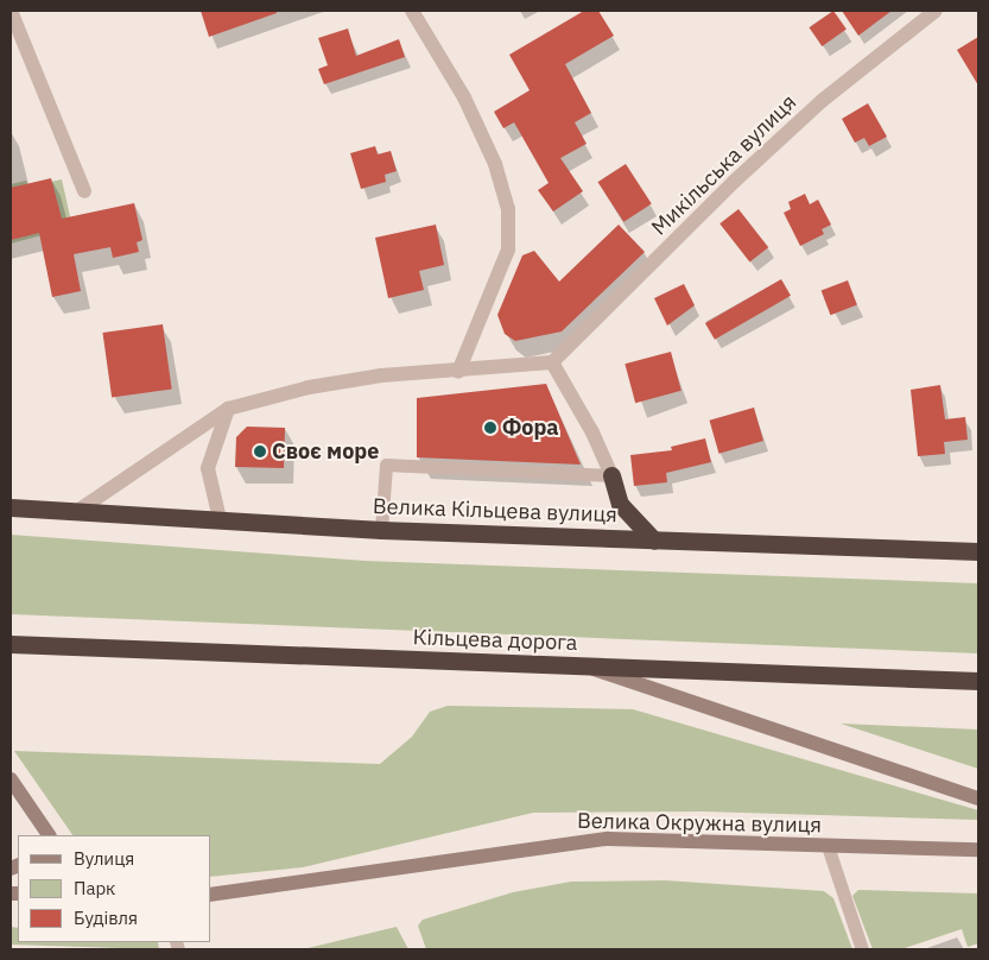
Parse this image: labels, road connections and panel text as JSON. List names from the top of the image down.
{
  "streets": {
    "highway": ["Велика Кільцева вулиця", "Кільцева дорога"],
    "main road": ["Велика Окружна вулиця"],
    "street": ["Микільська вулиця"]
  },
  "places": ["Фора", "Своє море"],
  "legend": ["Вулиця", "Парк", "Будівля"]
}
